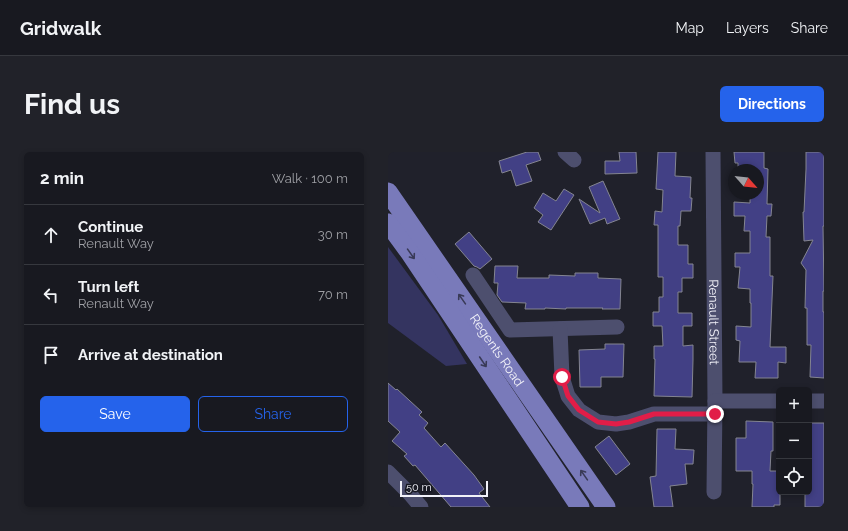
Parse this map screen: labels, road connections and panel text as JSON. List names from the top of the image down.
{
  "streets": {
    "main road": ["Regents Road"],
    "street": ["Renault Street"]
  },
  "scale_bar": "50 m",
  "north": "bottom right",
  "page": {
    "header": "Gridwalk",
    "nav": ["Map", "Layers", "Share"],
    "buttons": [
      "Directions",
      ["Save", "Share"]
    ],
    "title": "Find us",
    "heading": ["2 min", "Walk · 100 m"],
    "list": [
      ["Continue", "Renault Way", "30 m"],
      ["Turn left", "Renault Way", "70 m"],
      "Arrive at destination"
    ],
    "map_buttons": ["+", "−"],
    "scale": "50 m"
  }
}
